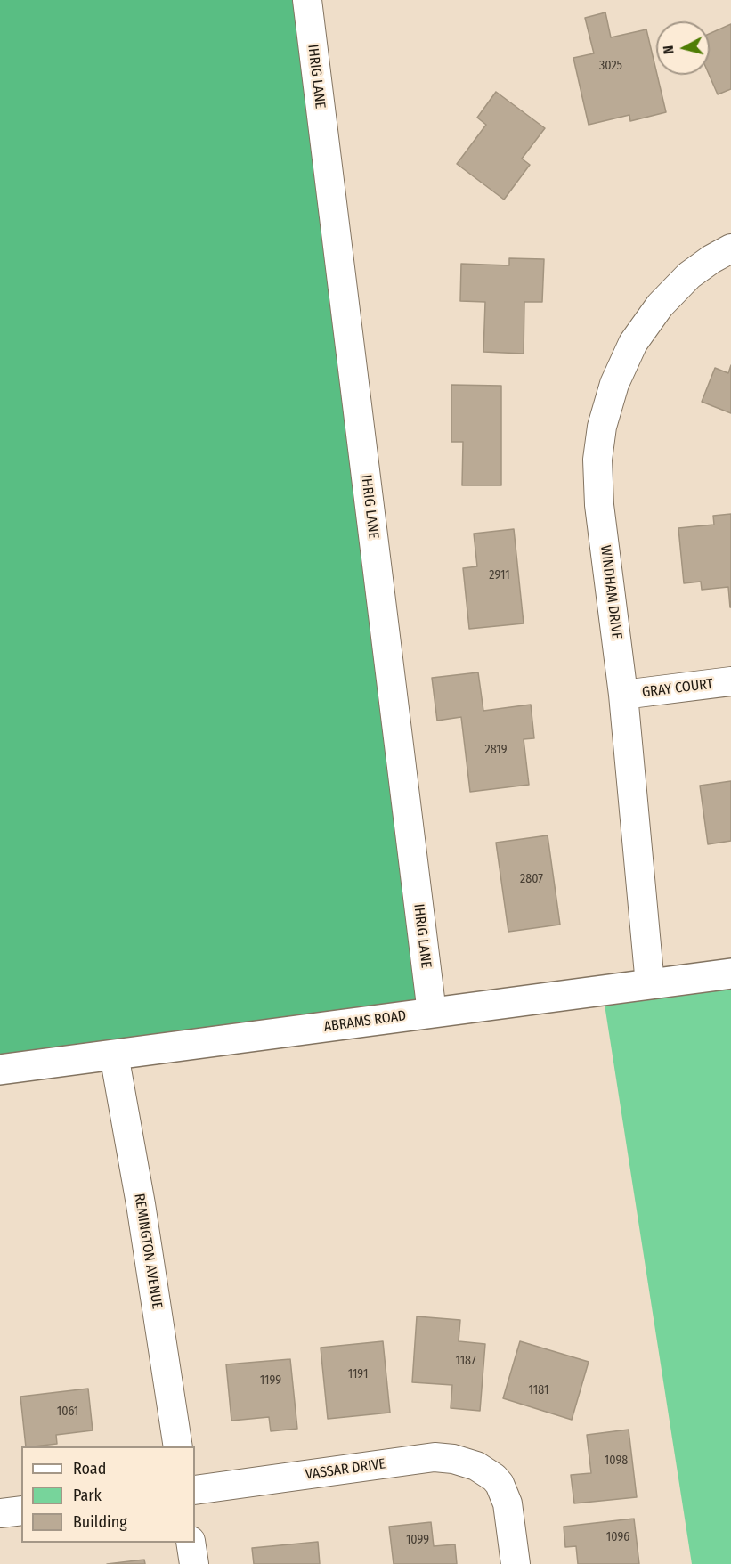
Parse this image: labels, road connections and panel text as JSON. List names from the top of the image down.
{
  "streets": {
    "street": [
      "IHRIG LANE",
      "WINDHAM DRIVE",
      "GRAY COURT",
      "ABRAMS ROAD",
      "REMINGTON AVENUE",
      "VASSAR DRIVE"
    ]
  },
  "crossings": [
    ["IHRIG LANE", "ABRAMS ROAD"],
    ["WINDHAM DRIVE", "GRAY COURT"],
    ["WINDHAM DRIVE", "ABRAMS ROAD"],
    ["ABRAMS ROAD", "REMINGTON AVENUE"]
  ],
  "house_numbers": [
    "3025",
    "2911",
    "2819",
    "2807",
    "1187",
    "1191",
    "1199",
    "1181",
    "1061",
    "1098",
    "1096",
    "1099"
  ],
  "legend": ["Road", "Park", "Building"],
  "north": "left"
}
